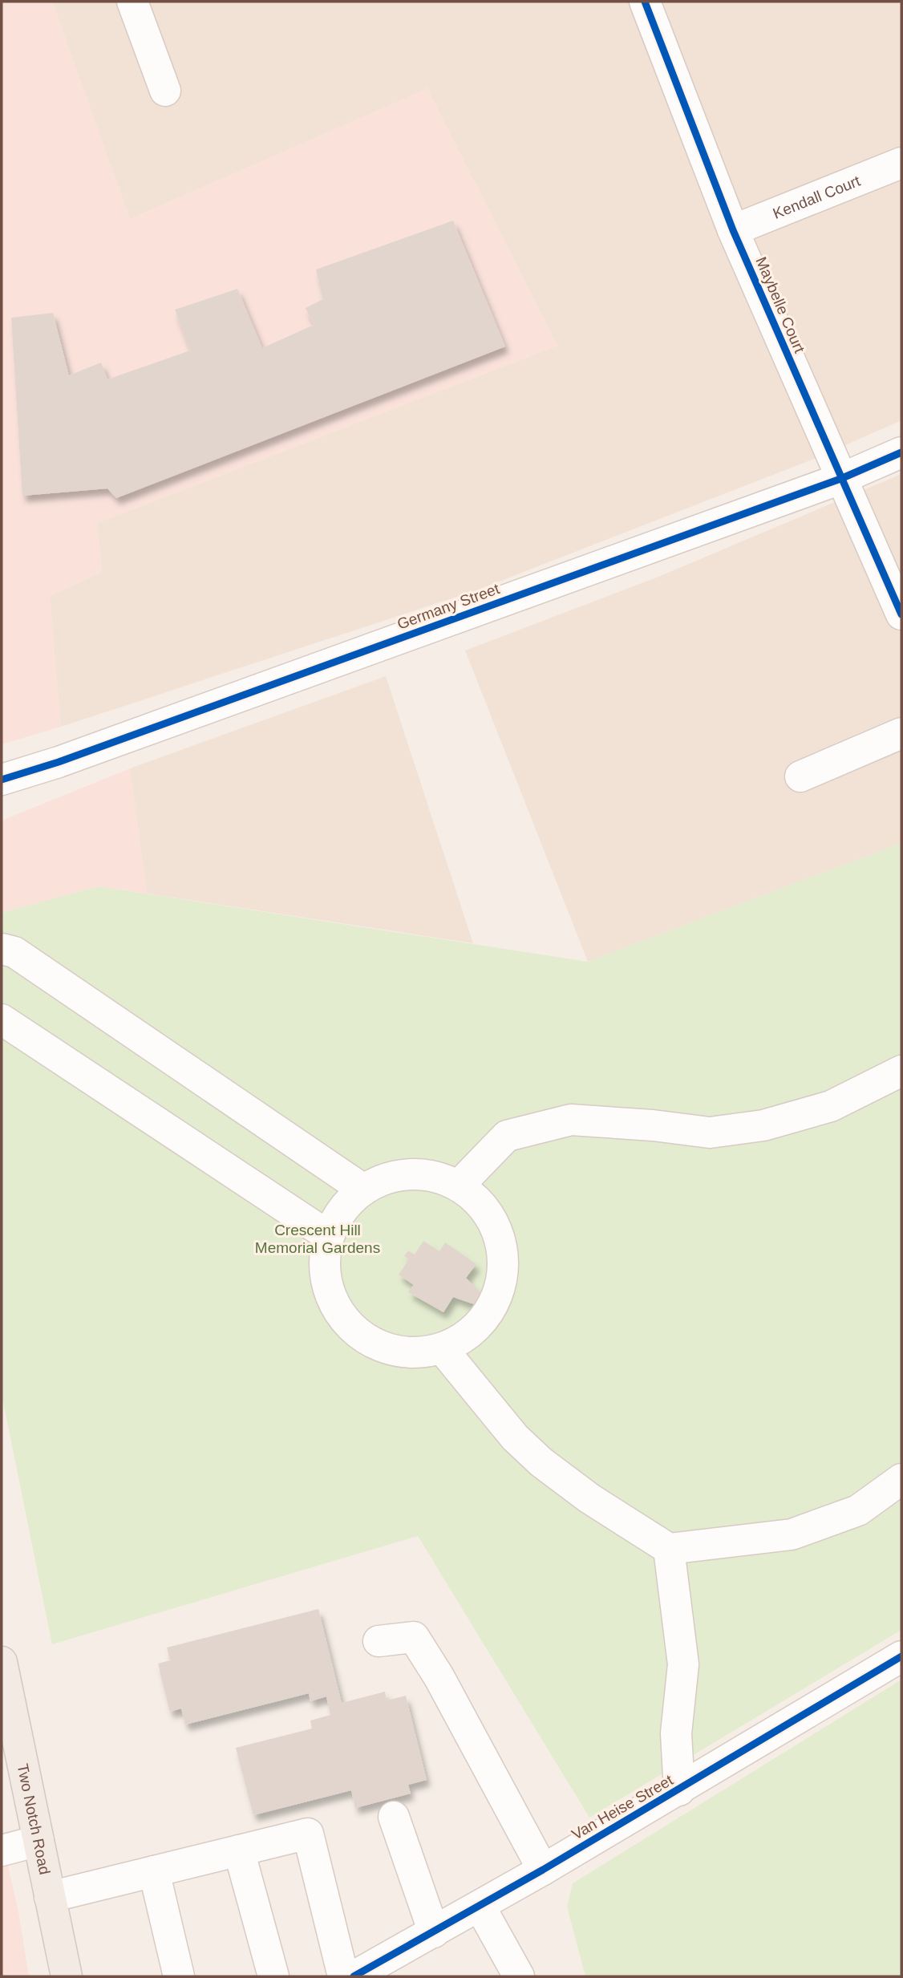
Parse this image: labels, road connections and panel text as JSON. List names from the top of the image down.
{
  "streets": {
    "main road": ["Two Notch Road"],
    "street": [
      "Kendall Court",
      "Maybelle Court",
      "Germany Street",
      "Van Heise Street"
    ]
  },
  "crossings": [
    ["Kendall Court", "Maybelle Court"],
    ["Maybelle Court", "Germany Street"]
  ],
  "parks": ["Crescent Hill Memorial Gardens"]
}
